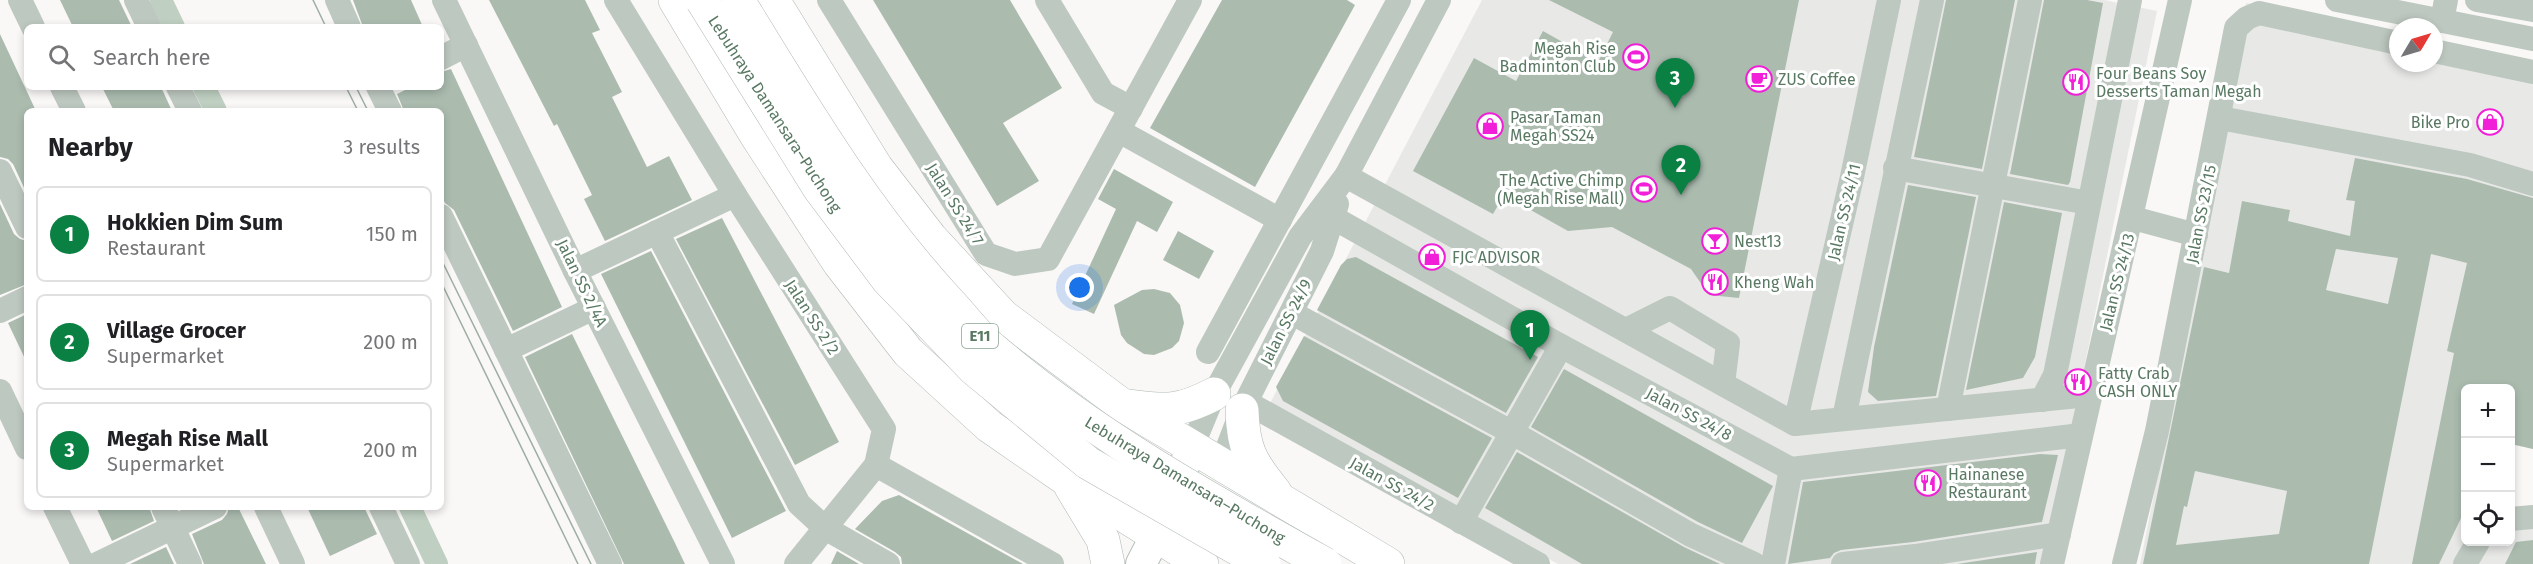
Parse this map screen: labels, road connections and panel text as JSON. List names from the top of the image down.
{
  "streets": {
    "highway": ["Lebuhraya Damansara–Puchong", "E11"],
    "street": [
      "Jalan SS 24/7",
      "Jalan SS 24/11",
      "Jalan SS 23/15",
      "Jalan SS 24/13",
      "Jalan SS 2/4A",
      "Jalan SS 2/2",
      "Jalan SS 24/9",
      "Jalan SS 24/8",
      "Jalan SS 24/2"
    ]
  },
  "crossings": [
    ["Jalan SS 24/9", "Jalan SS 24/8"],
    ["Jalan SS 24/9", "Jalan SS 24/2"]
  ],
  "places": {
    "sports": ["Megah Rise Badminton Club", "The Active Chimp (Megah Rise Mall)"],
    "cafe": ["ZUS Coffee"],
    "restaurant": [
      "Four Beans Soy Desserts Taman Megah",
      "Kheng Wah",
      "Fatty Crab CASH ONLY",
      "Hainanese Restaurant"
    ],
    "shop": ["Bike Pro", "Pasar Taman Megah SS24", "FJC ADVISOR"],
    "bar": ["Nest13"]
  },
  "north": "top right",
  "page": {
    "search": "Search here",
    "pins": ["3", "2", "1"],
    "heading": ["Nearby", "3 results"],
    "list": [
      {
        "mark": "1",
        "name": "Hokkien Dim Sum",
        "note": "Restaurant",
        "value": "150 m"
      },
      {
        "mark": "2",
        "name": "Village Grocer",
        "note": "Supermarket",
        "value": "200 m"
      },
      {
        "mark": "3",
        "name": "Megah Rise Mall",
        "note": "Supermarket",
        "value": "200 m"
      }
    ],
    "map_buttons": ["+", "−"]
  }
}
